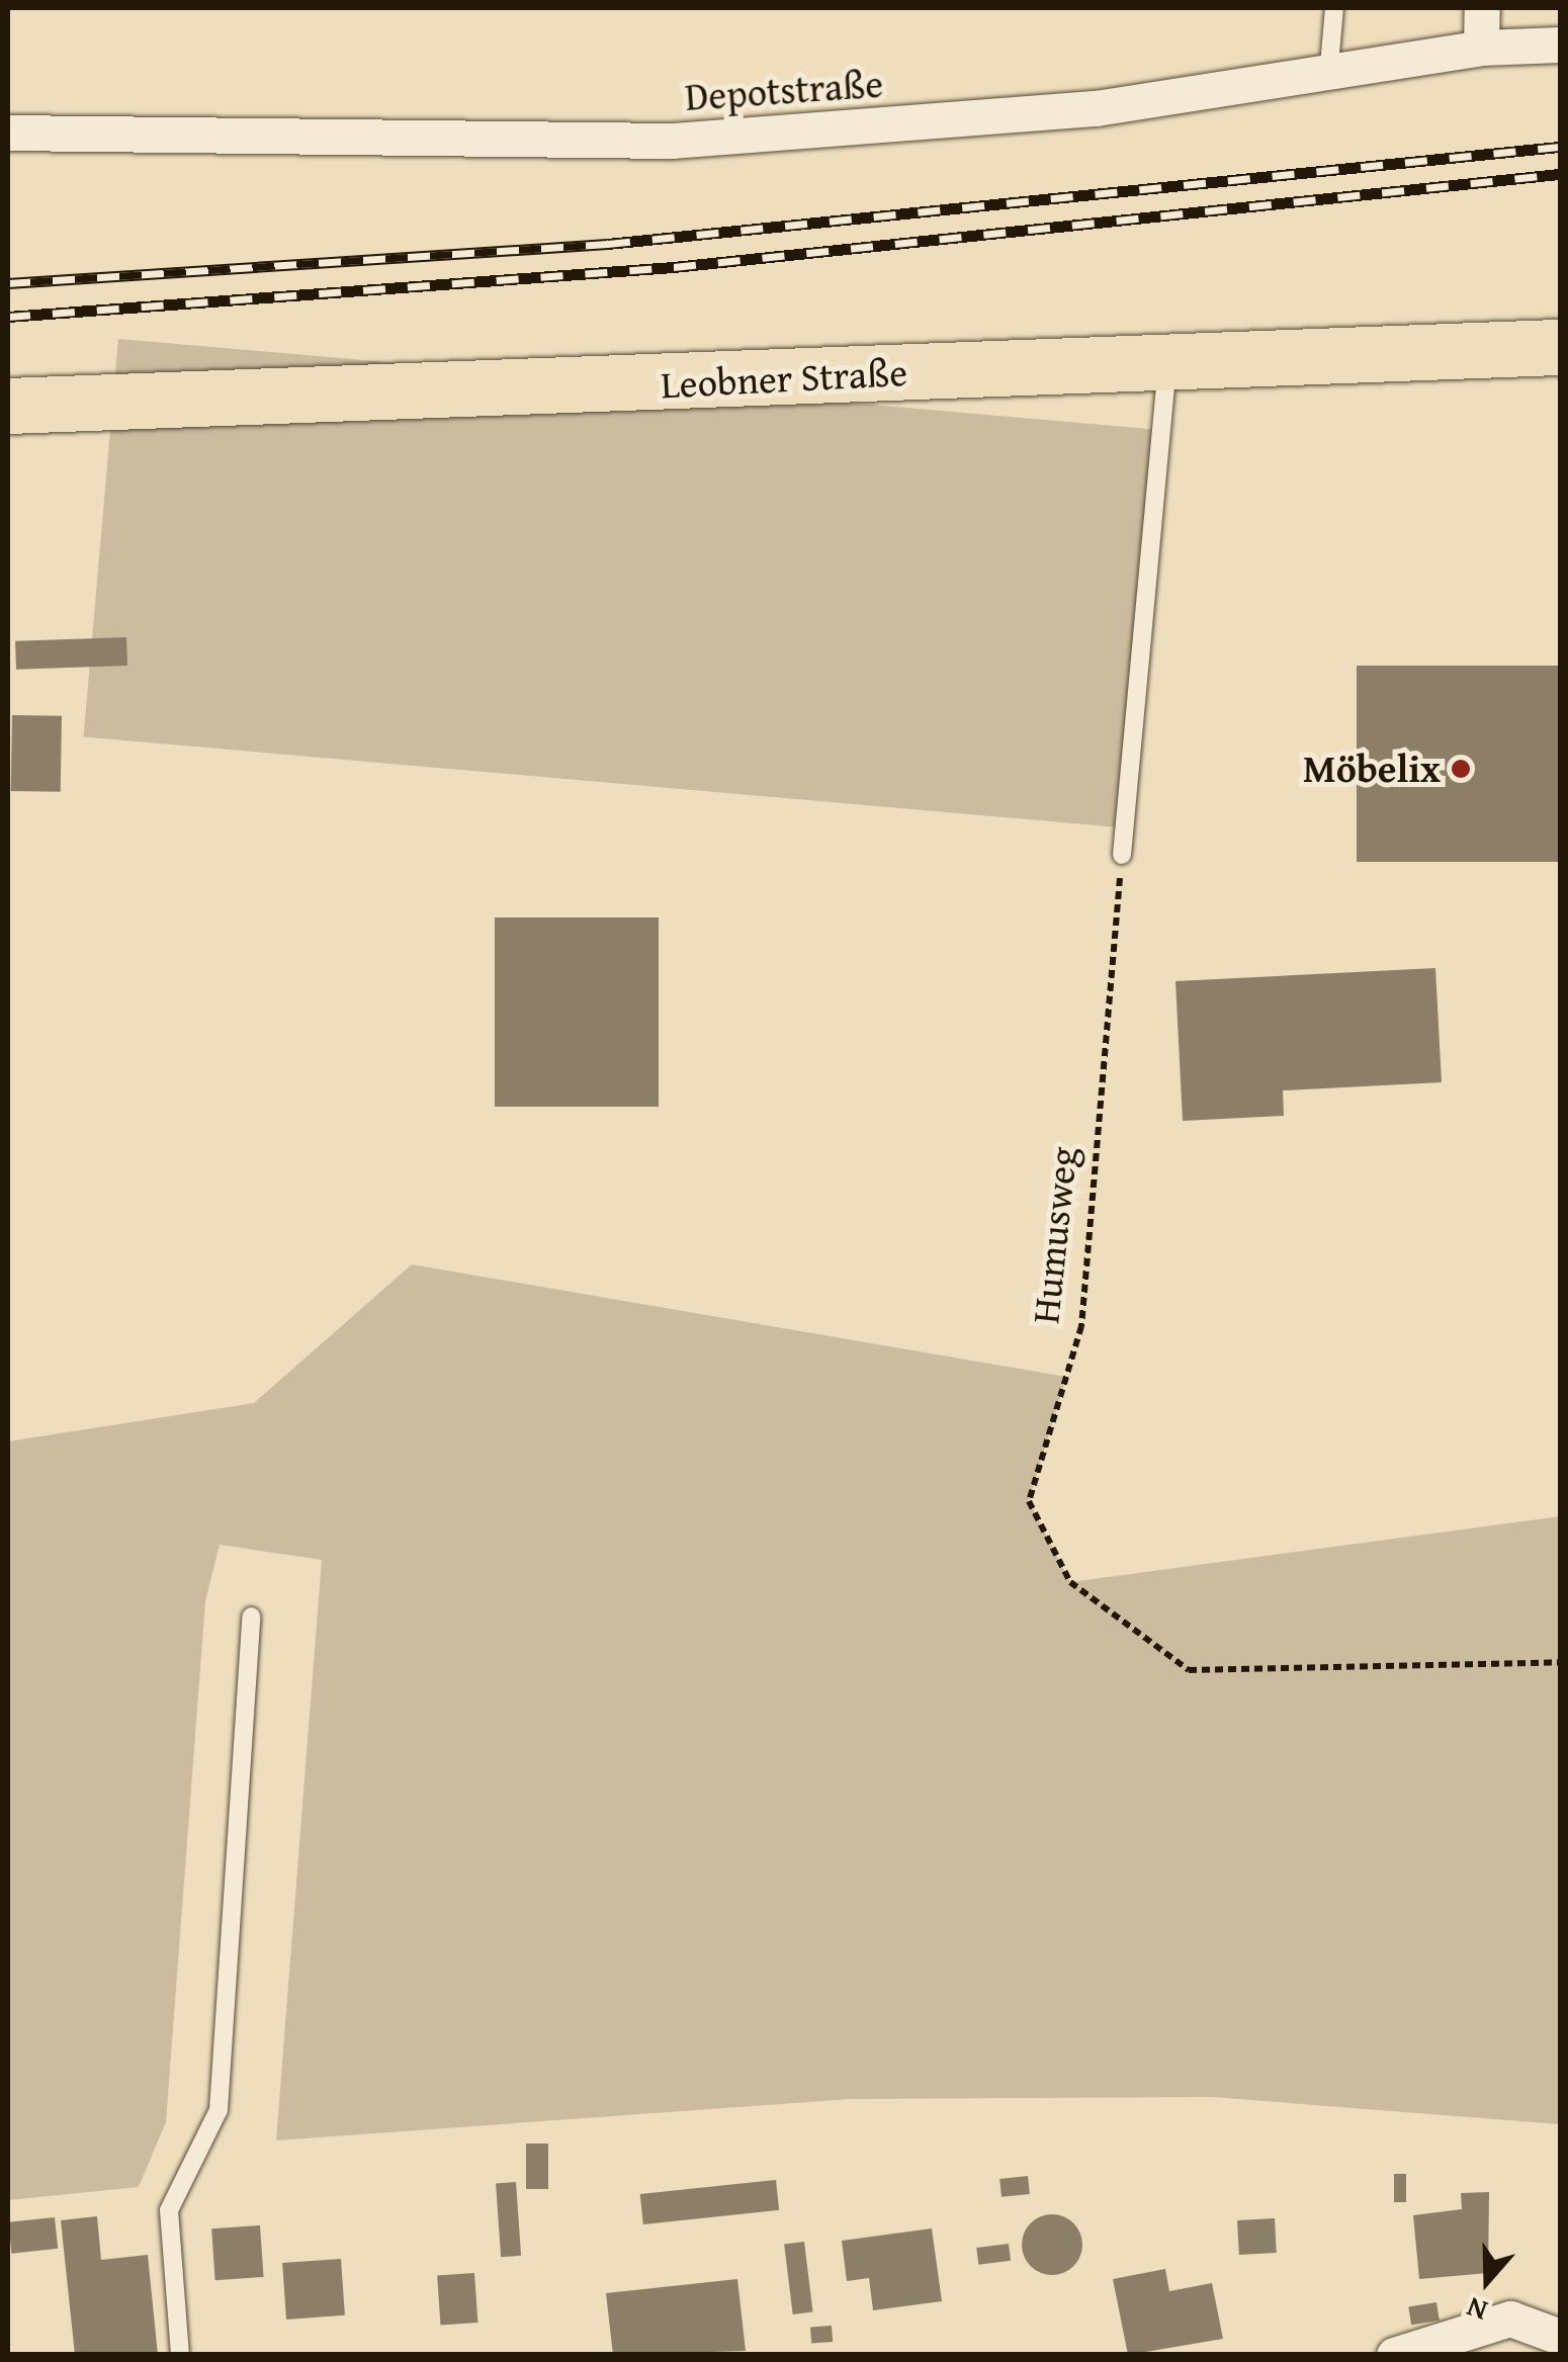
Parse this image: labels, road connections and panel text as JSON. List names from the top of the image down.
{
  "streets": {
    "main road": ["Leobner Straße"],
    "street": ["Depotstraße"],
    "path": ["Humusweg"]
  },
  "places": ["Möbelix"],
  "north": "bottom"
}
